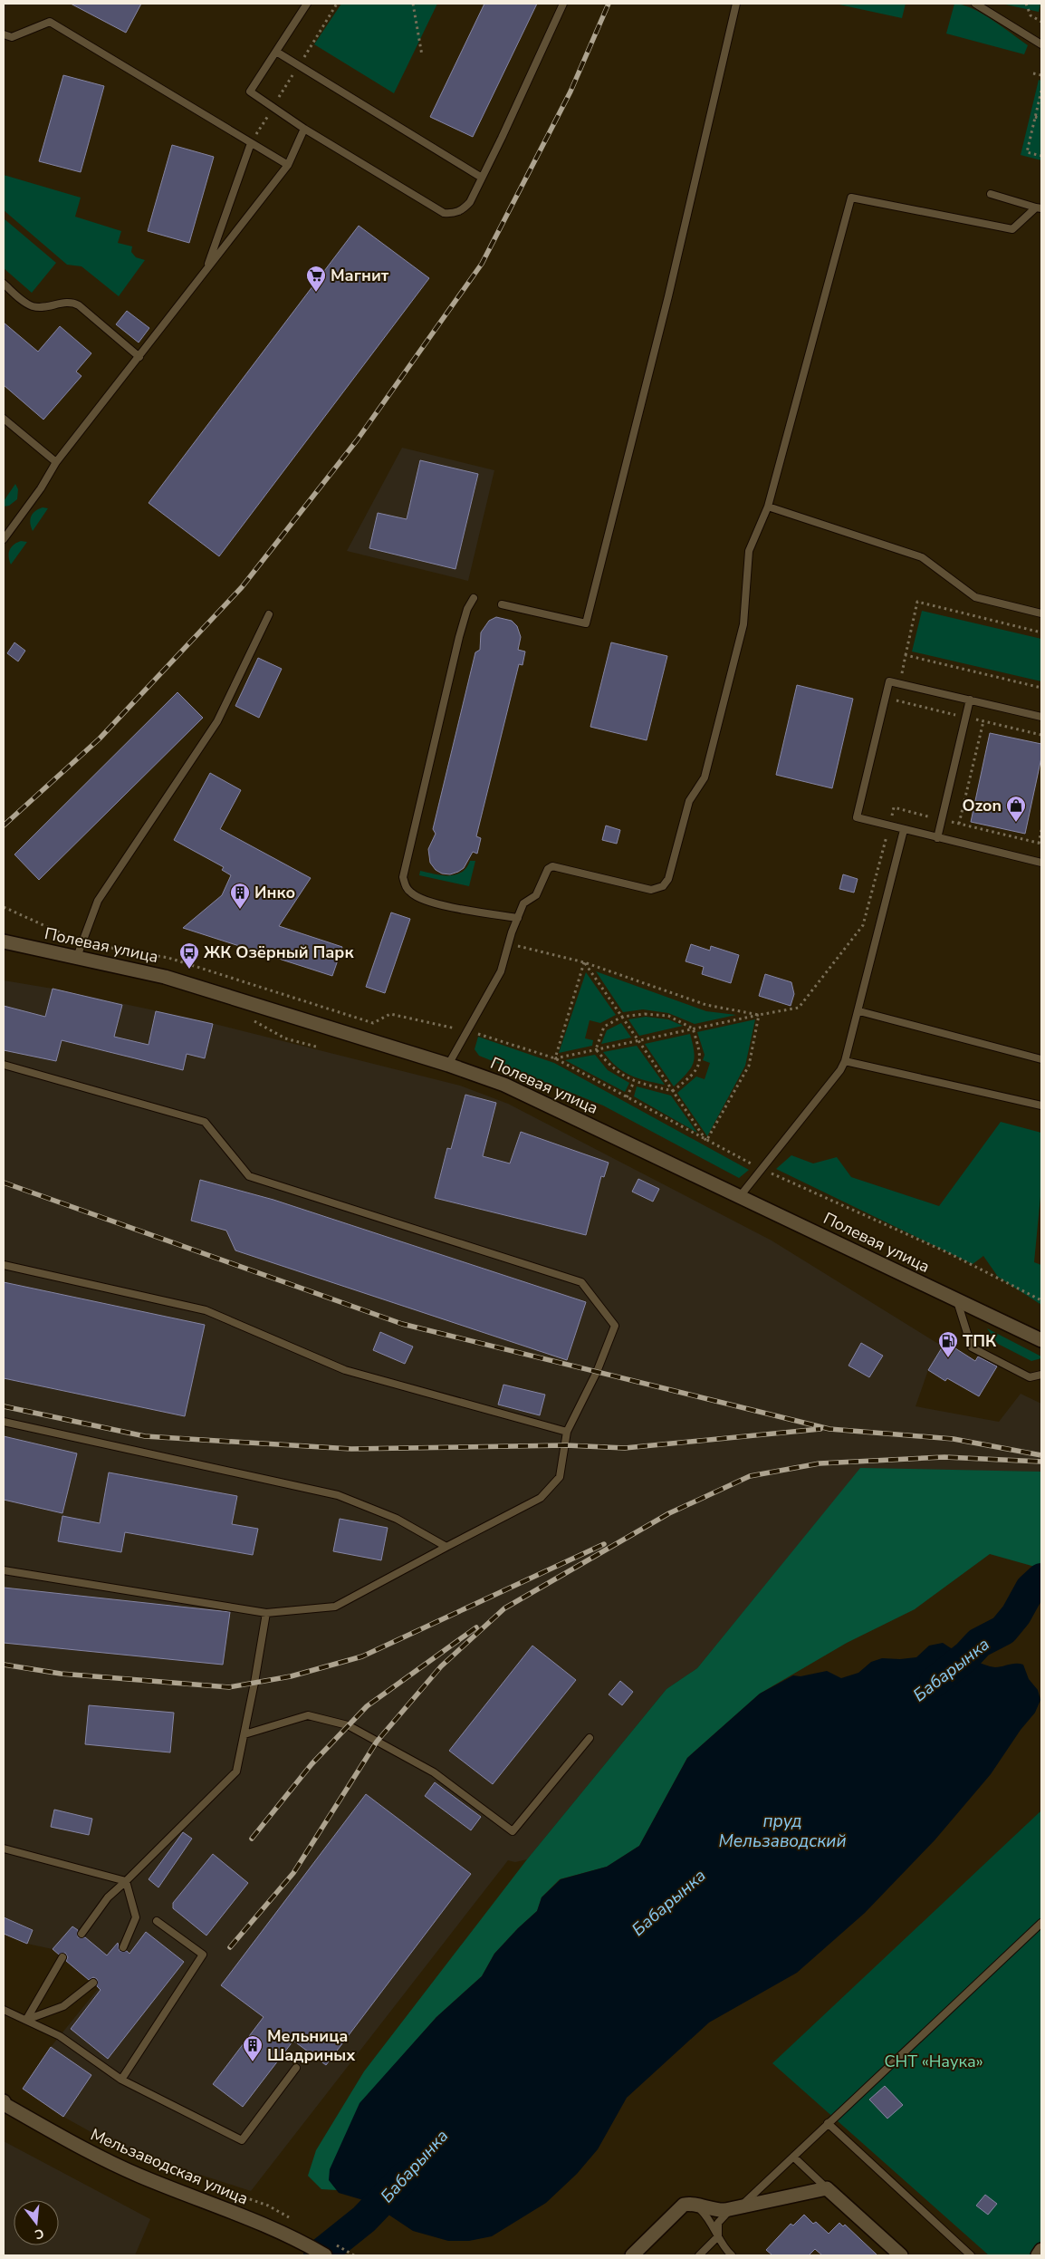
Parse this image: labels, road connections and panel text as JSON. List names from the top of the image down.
{
  "streets": {
    "street": ["Полевая улица", "Мельзаводская улица"]
  },
  "water": ["Бабарынка", "пруд Мельзаводский"],
  "parks": ["СНТ «Наука»"],
  "places": {
    "supermarket": ["Магнит"],
    "shop": ["Ozon"],
    "building": ["Инко", "Мельница Шадриных"],
    "bus stop": ["ЖК Озёрный Парк"],
    "fuel station": ["ТПК"]
  },
  "north": "bottom"
}
